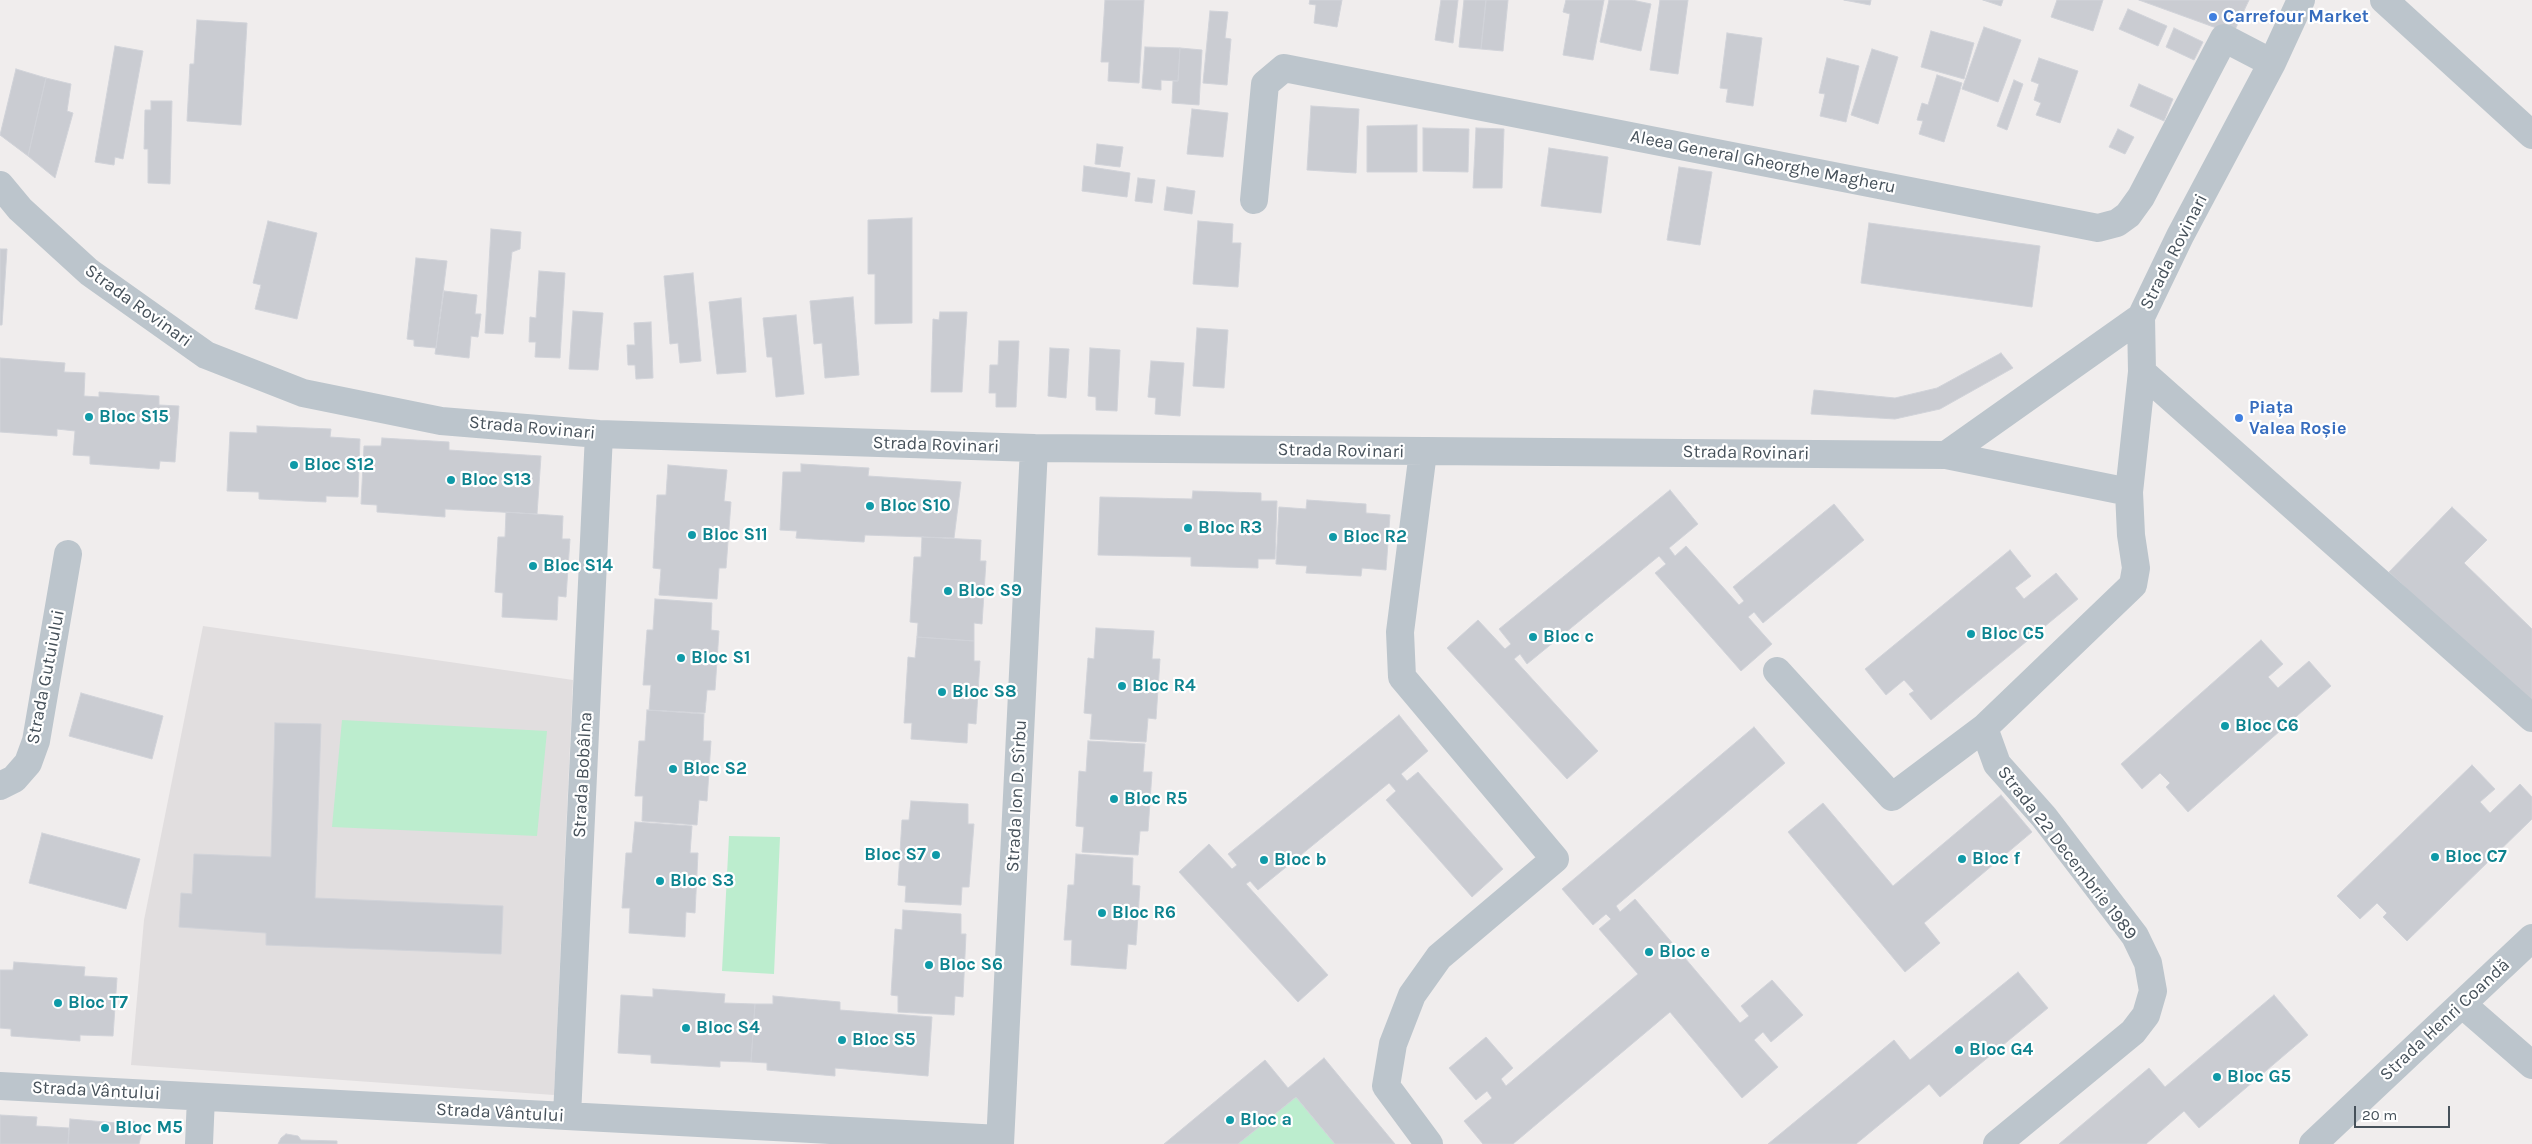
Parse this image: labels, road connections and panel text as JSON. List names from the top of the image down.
{
  "streets": {
    "street": [
      "Aleea General Gheorghe Magheru",
      "Strada Rovinari",
      "Strada Gutuiului",
      "Strada Bobâlna",
      "Strada Ion D. Sîrbu",
      "Strada 22 Decembrie 1989",
      "Strada Henri Coandă",
      "Strada Vântului"
    ]
  },
  "crossings": [
    ["Aleea General Gheorghe Magheru", "Strada Rovinari"],
    ["Strada Rovinari", "Strada Bobâlna"],
    ["Strada Rovinari", "Strada Ion D. Sîrbu"],
    ["Strada Bobâlna", "Strada Vântului"],
    ["Strada Ion D. Sîrbu", "Strada Vântului"]
  ],
  "places": [
    "Carrefour Market",
    "Bloc S15",
    "Piața Valea Roșie",
    "Bloc S12",
    "Bloc S13",
    "Bloc S10",
    "Bloc R3",
    "Bloc S11",
    "Bloc R2",
    "Bloc S14",
    "Bloc S9",
    "Bloc C5",
    "Bloc c",
    "Bloc S1",
    "Bloc R4",
    "Bloc S8",
    "Bloc C6",
    "Bloc S2",
    "Bloc R5",
    "Bloc S7",
    "Bloc C7",
    "Bloc f",
    "Bloc b",
    "Bloc S3",
    "Bloc R6",
    "Bloc e",
    "Bloc S6",
    "Bloc T7",
    "Bloc S4",
    "Bloc S5",
    "Bloc G4",
    "Bloc G5",
    "Bloc a",
    "Bloc M5"
  ],
  "scale_bar": "20 m"
}
